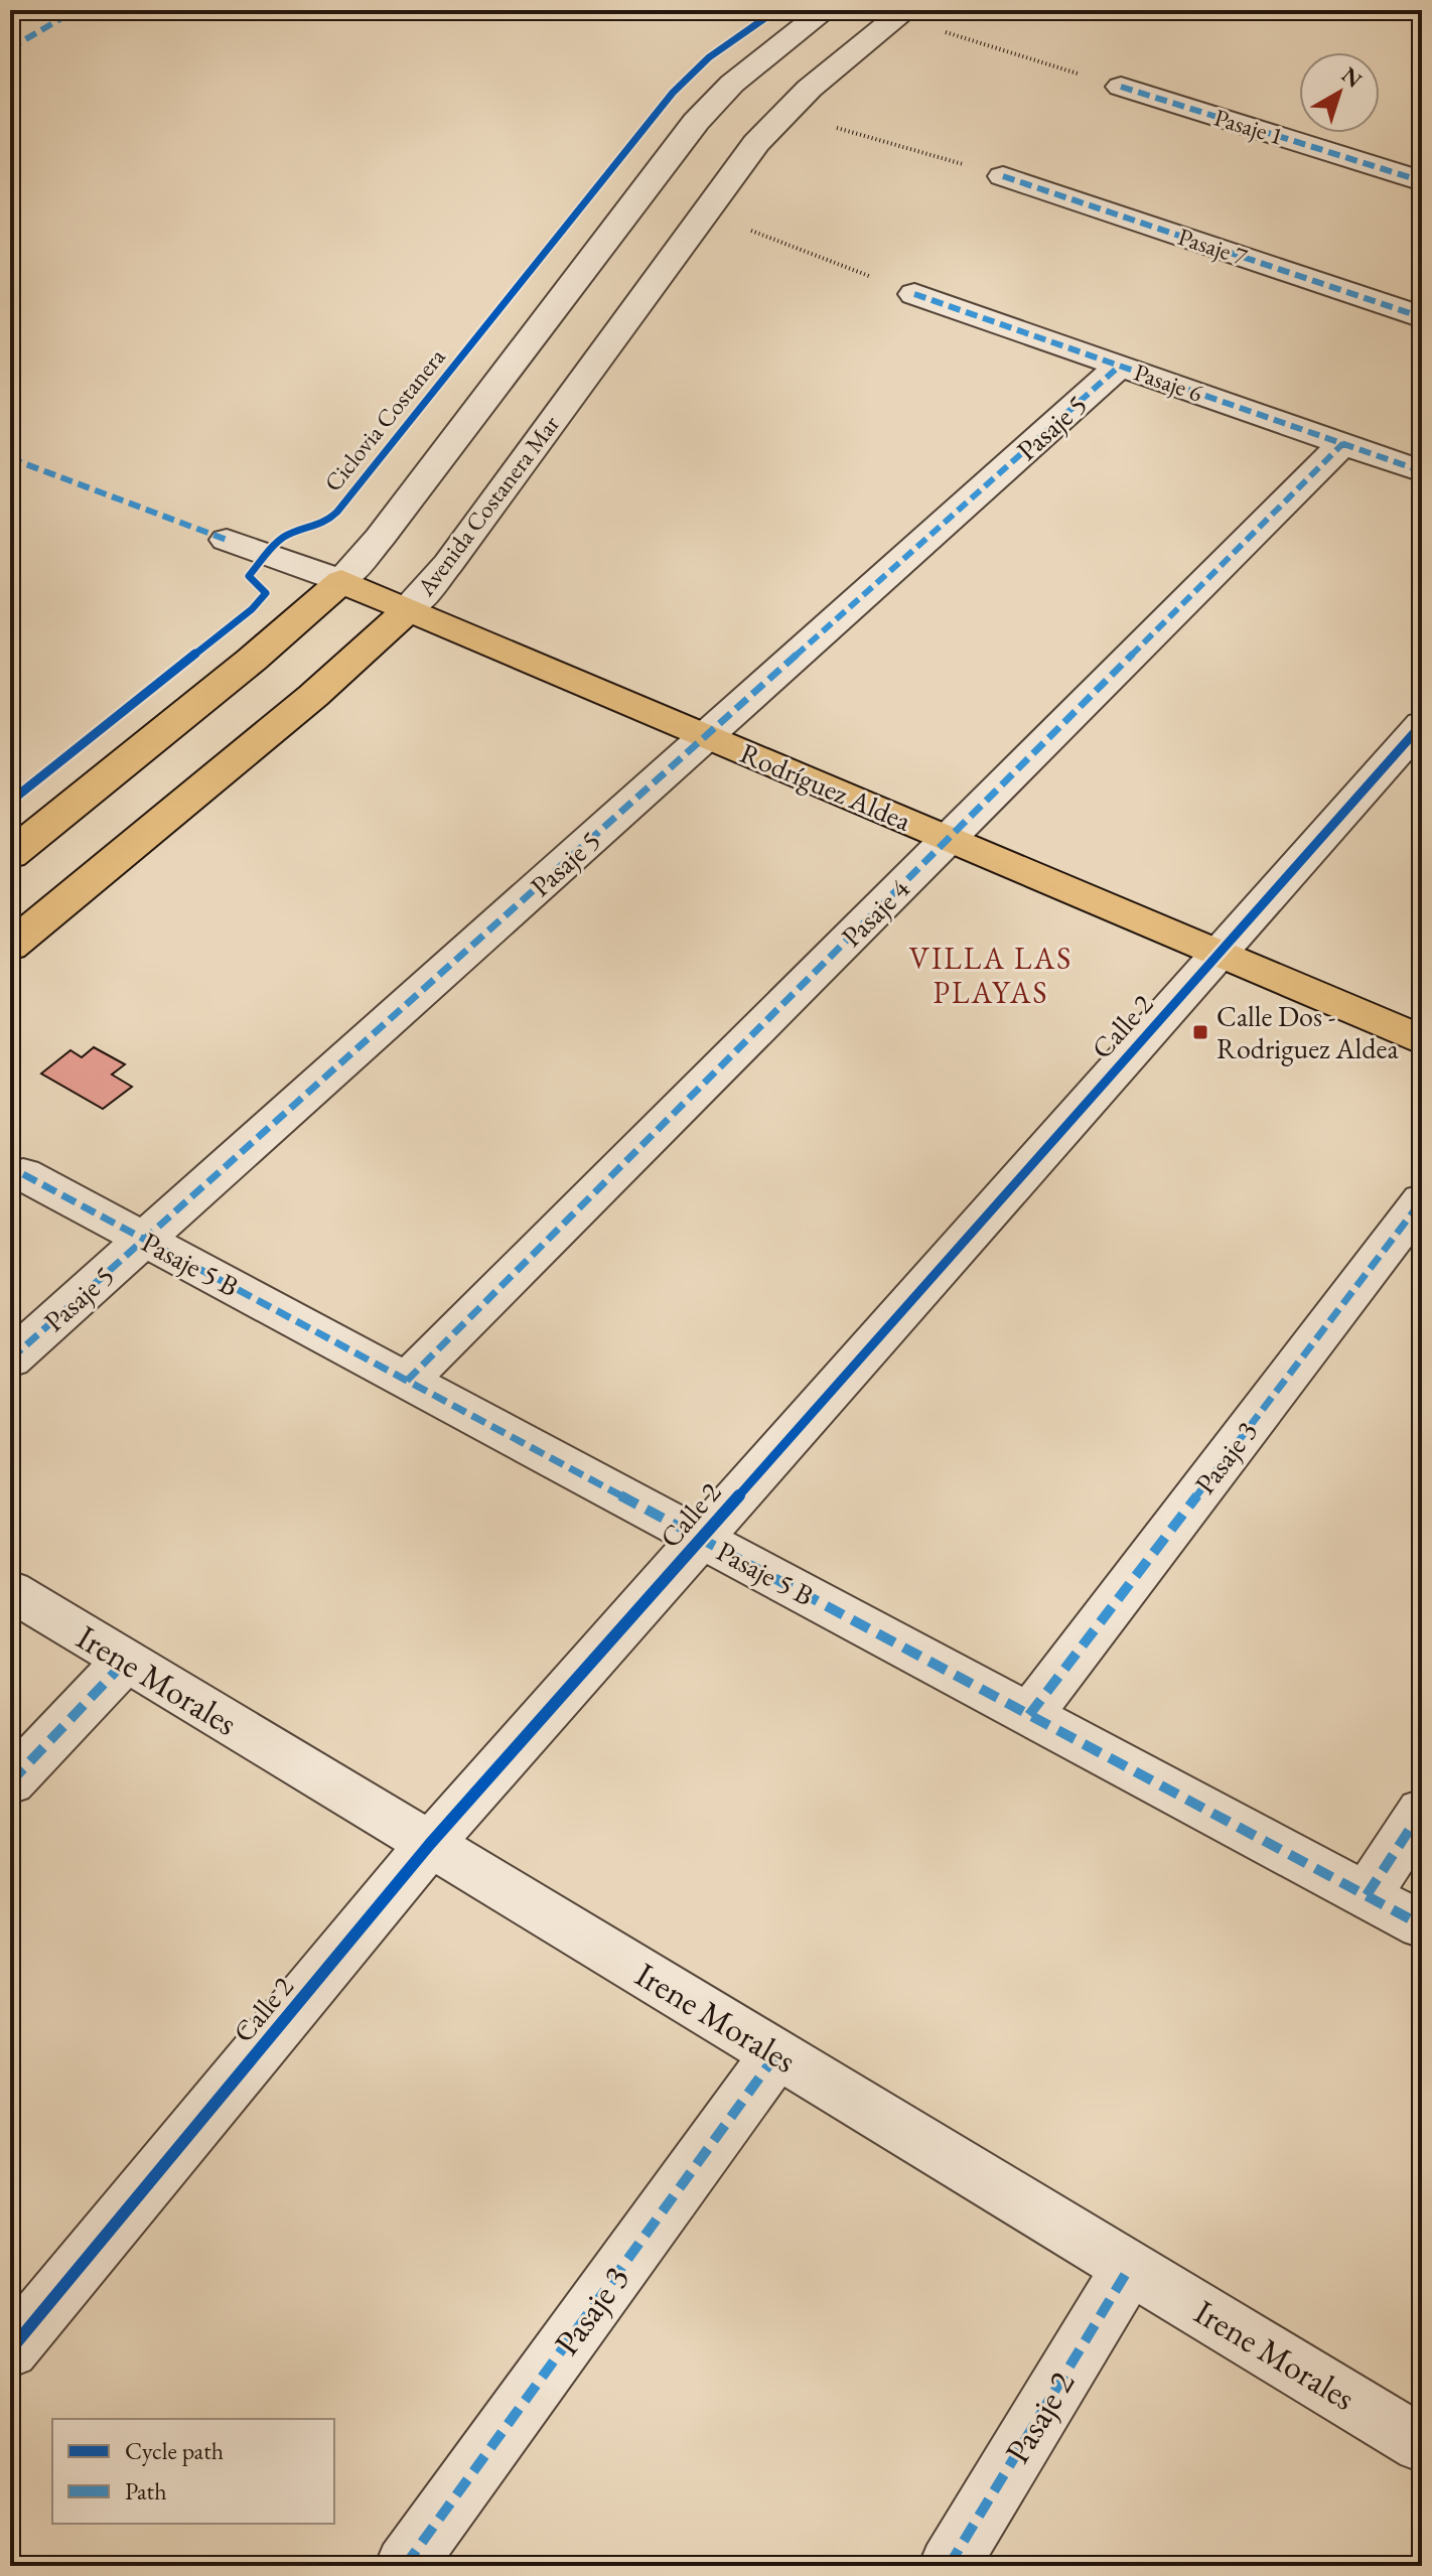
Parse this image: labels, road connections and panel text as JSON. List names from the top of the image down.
{
  "streets": {
    "main road": ["Avenida Costanera Mar", "Rodríguez Aldea"],
    "street": [
      "Pasaje 1",
      "Pasaje 7",
      "Pasaje 6",
      "Pasaje 5",
      "Pasaje 4",
      "Calle 2",
      "Pasaje 5 B",
      "Pasaje 3",
      "Irene Morales",
      "Pasaje 2"
    ],
    "cycle path": ["Ciclovia Costanera"]
  },
  "crossings": [
    ["Pasaje 6", "Pasaje 5"],
    ["Pasaje 6", "Pasaje 4"],
    ["Pasaje 5", "Rodríguez Aldea"],
    ["Pasaje 5", "Pasaje 5 B"],
    ["Avenida Costanera Mar", "Rodríguez Aldea"],
    ["Rodríguez Aldea", "Pasaje 4"],
    ["Rodríguez Aldea", "Calle 2"],
    ["Pasaje 4", "Pasaje 5 B"],
    ["Calle 2", "Pasaje 5 B"],
    ["Calle 2", "Irene Morales"],
    ["Pasaje 5 B", "Pasaje 3"],
    ["Pasaje 3", "Irene Morales"],
    ["Irene Morales", "Pasaje 2"]
  ],
  "districts": ["VILLA LAS PLAYAS"],
  "places": {
    "transit": ["Calle Dos - Rodriguez Aldea"]
  },
  "legend": ["Cycle path", "Path"],
  "north": "top right"
}
